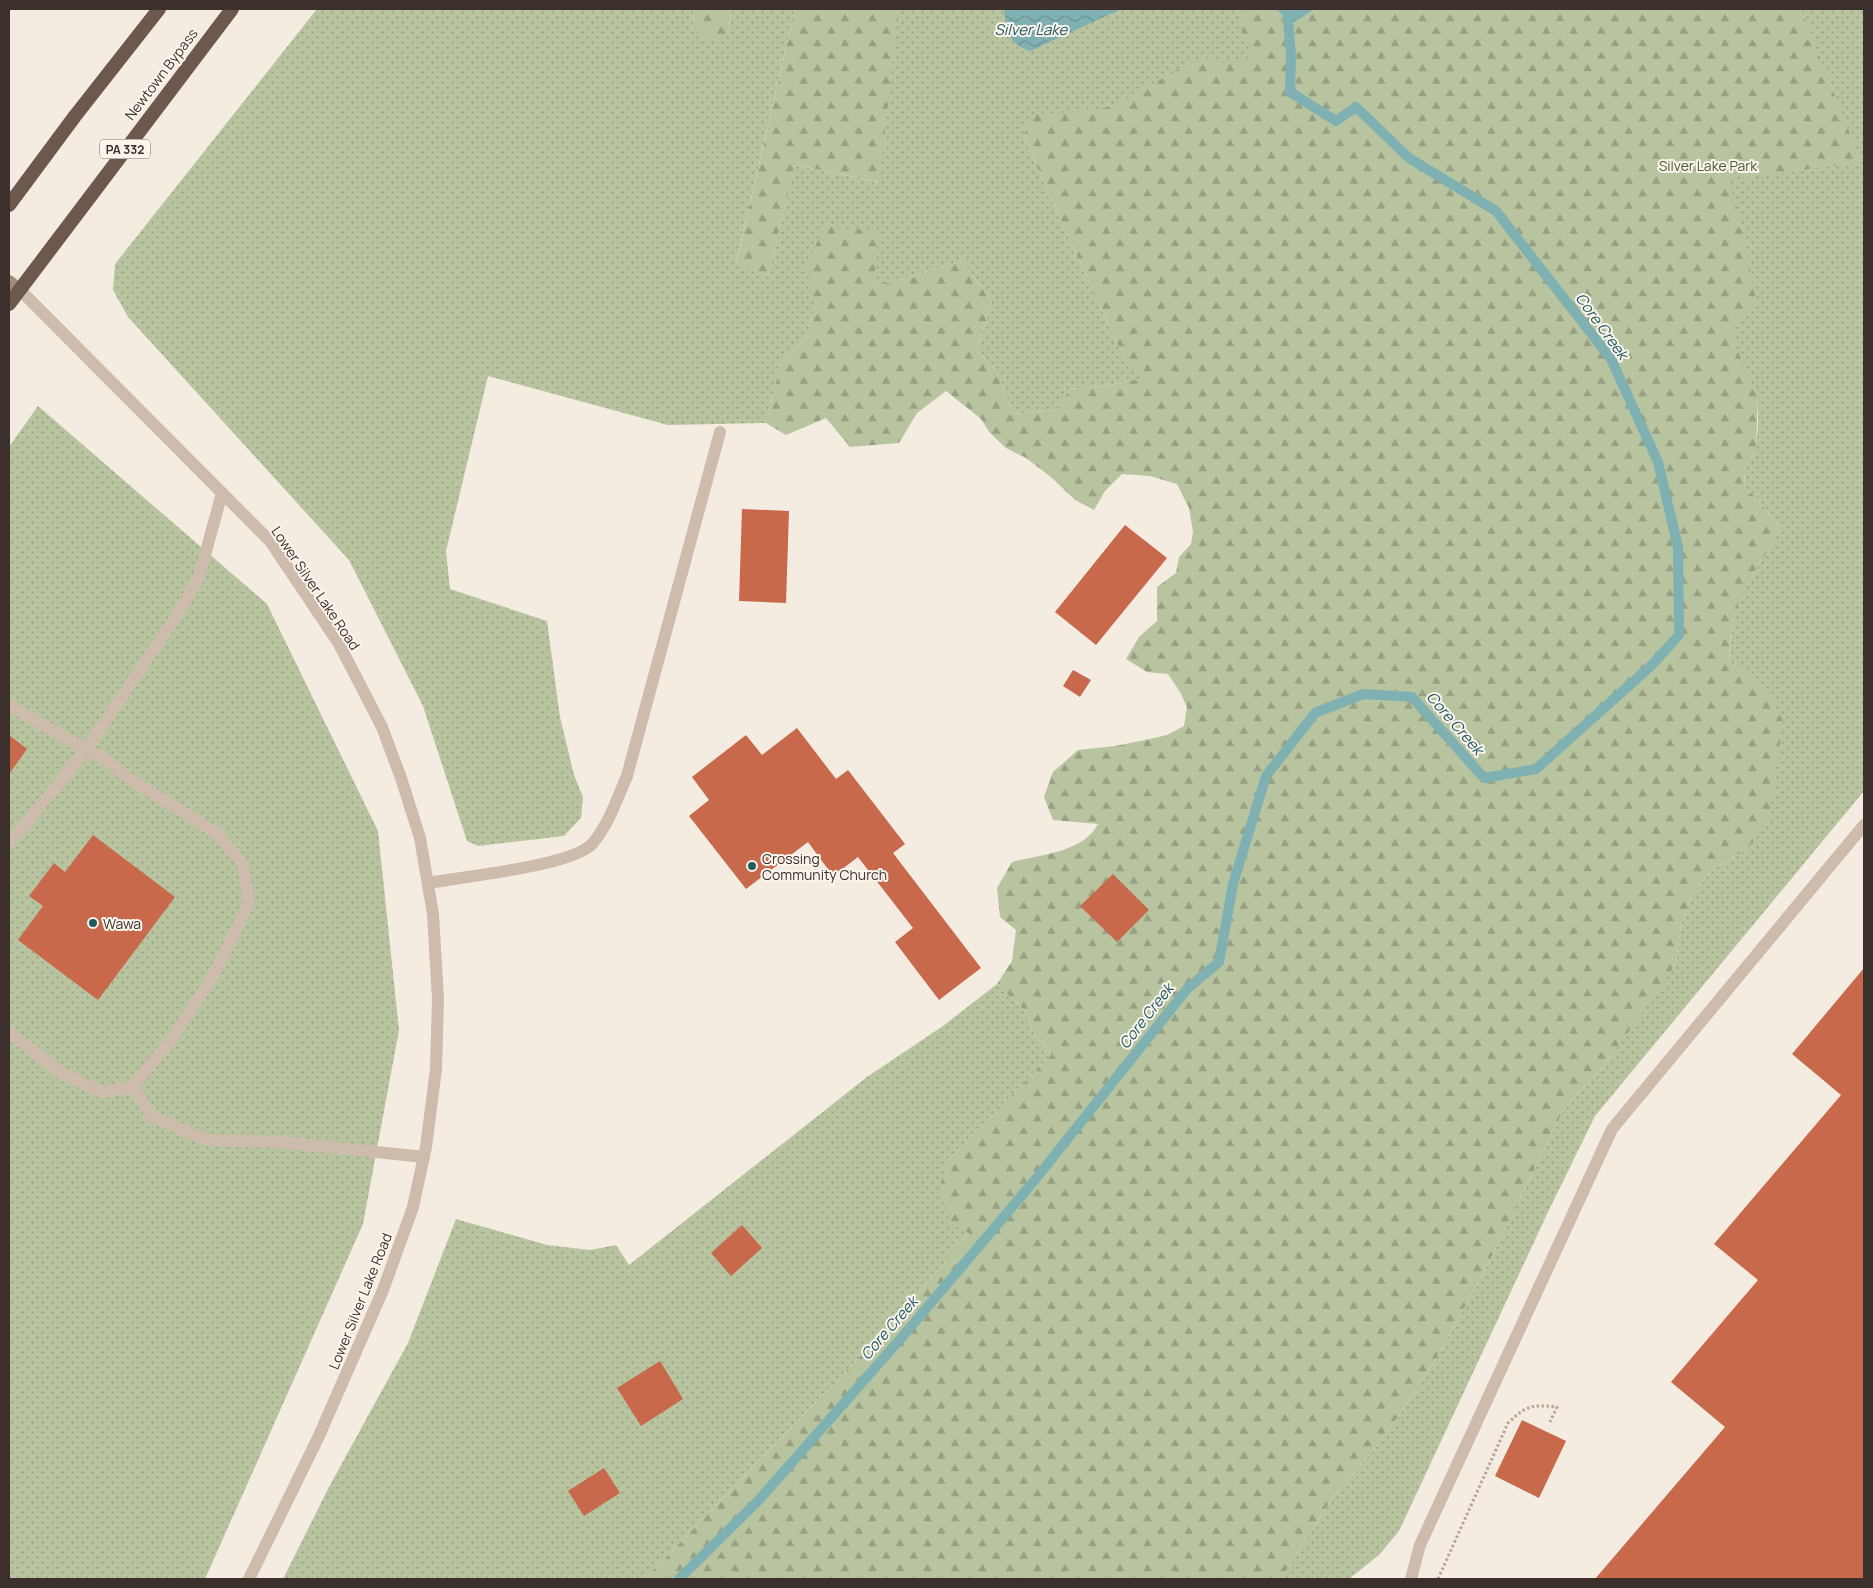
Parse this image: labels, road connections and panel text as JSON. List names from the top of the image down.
{
  "streets": {
    "highway": ["Newtown Bypass", "PA 332"],
    "street": ["Lower Silver Lake Road"]
  },
  "crossings": [
    ["Newtown Bypass", "Lower Silver Lake Road"]
  ],
  "water": ["Silver Lake", "Core Creek"],
  "parks": ["Silver Lake Park"],
  "places": ["Crossing Community Church", "Wawa"]
}
